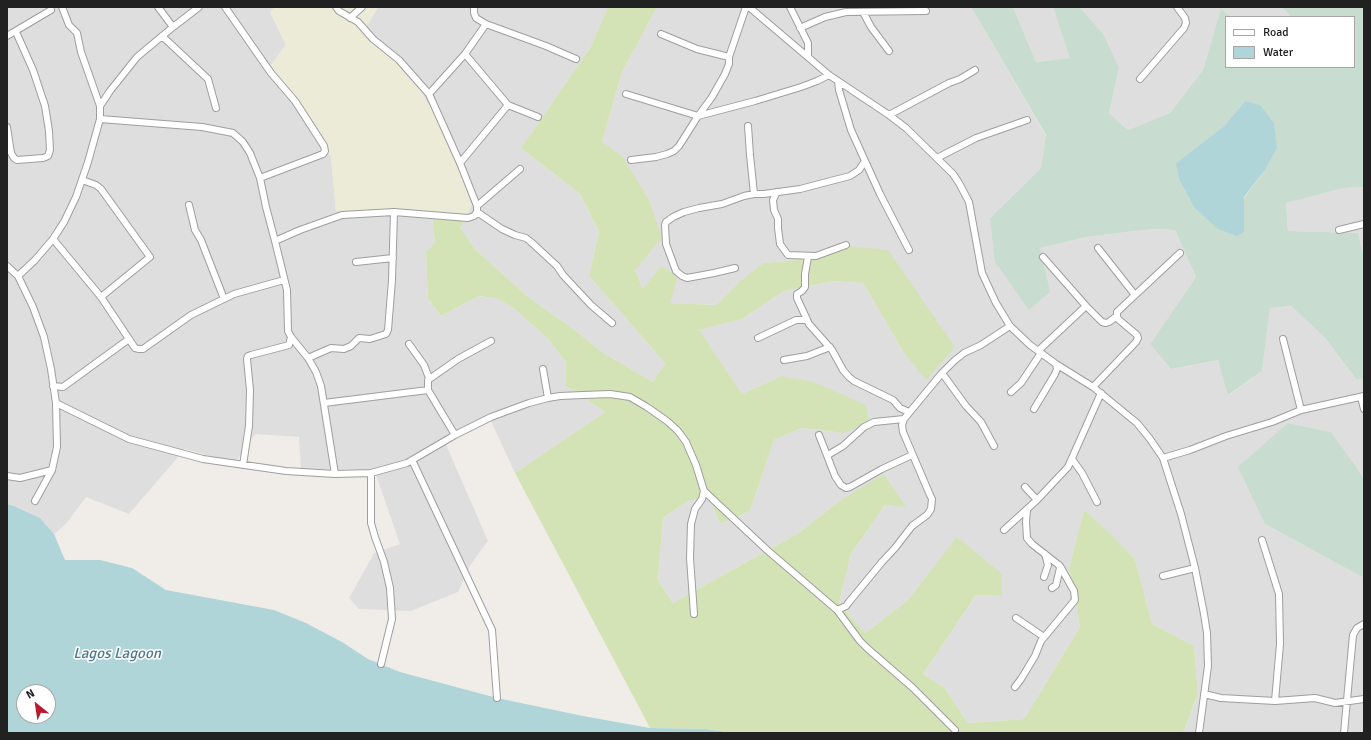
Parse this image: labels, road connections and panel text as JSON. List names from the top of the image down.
{
  "water": ["Lagos Lagoon"],
  "legend": ["Road", "Water"],
  "north": "top left"
}
